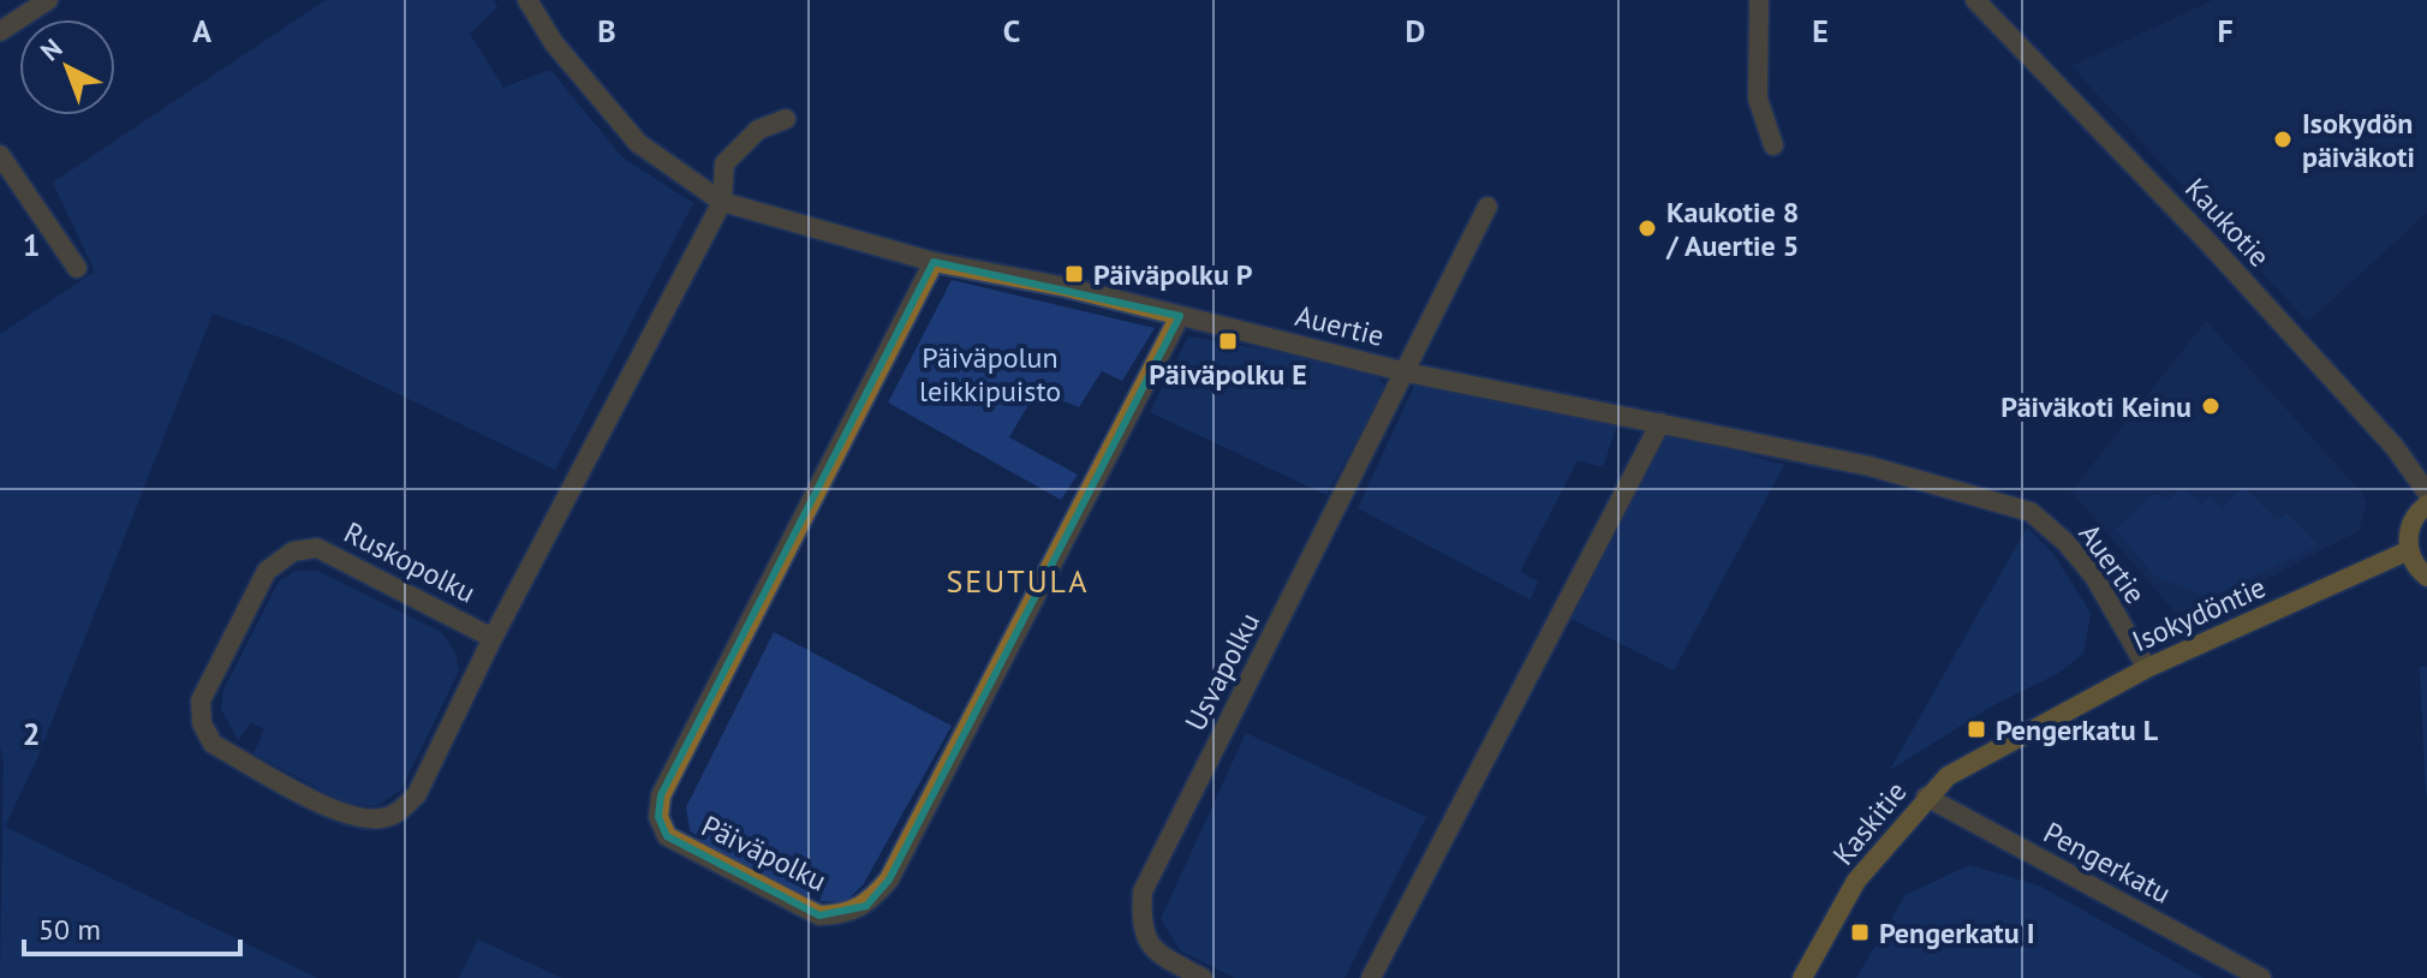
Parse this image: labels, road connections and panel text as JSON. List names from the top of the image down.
{
  "streets": {
    "street": [
      "Kaukotie",
      "Auertie",
      "Ruskopolku",
      "Isokydöntie",
      "Usvapolku",
      "Kaskitie",
      "Päiväpolku",
      "Pengerkatu"
    ]
  },
  "crossings": [
    ["Auertie", "Ruskopolku"],
    ["Auertie", "Isokydöntie"],
    ["Auertie", "Usvapolku"],
    ["Auertie", "Päiväpolku"],
    ["Isokydöntie", "Kaskitie"],
    ["Kaskitie", "Pengerkatu"]
  ],
  "districts": ["SEUTULA"],
  "parks": ["Päiväpolun leikkipuisto"],
  "places": {
    "other": ["Isokydön päiväkoti", "Kaukotie 8 / Auertie 5", "Päiväkoti Keinu"],
    "transit": [
      "Päiväpolku P",
      "Päiväpolku E",
      "Pengerkatu L",
      "Pengerkatu I"
    ]
  },
  "scale_bar": "50 m",
  "north": "top left",
  "grid": {
    "columns": [
      "A",
      "B",
      "C",
      "D",
      "E",
      "F"
    ],
    "rows": ["1", "2"]
  }
}
